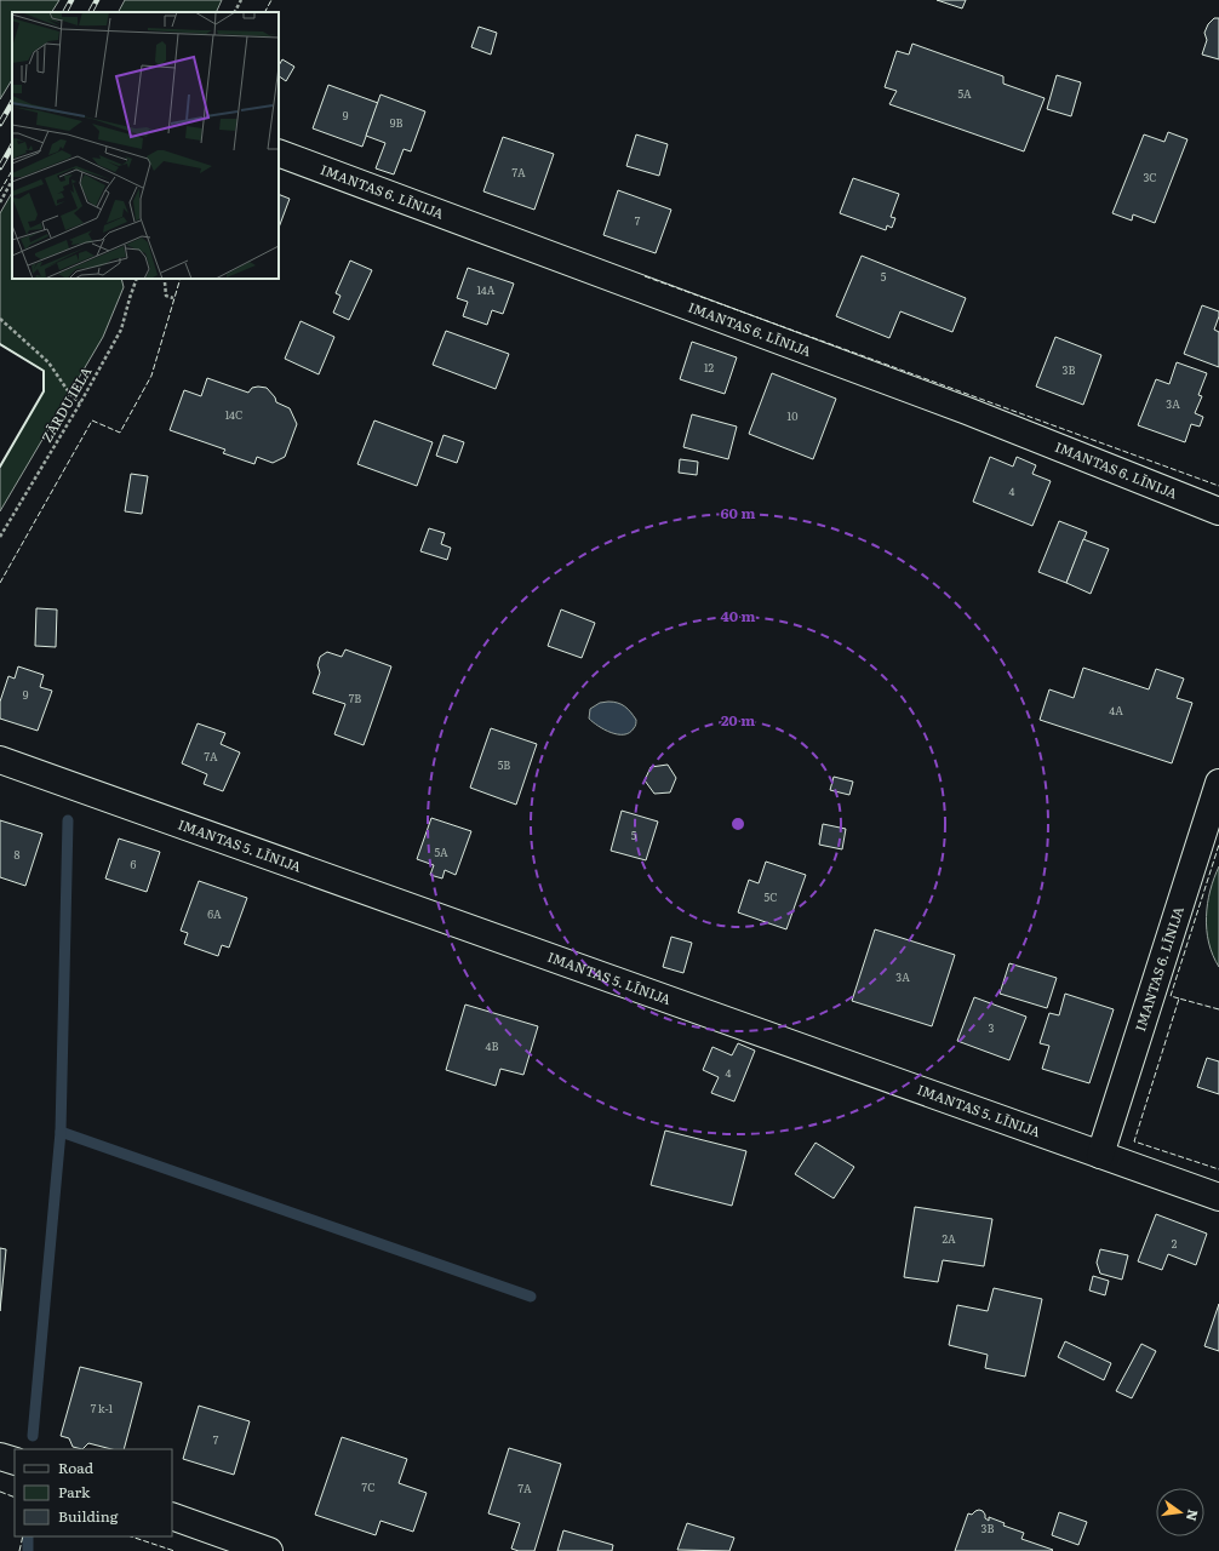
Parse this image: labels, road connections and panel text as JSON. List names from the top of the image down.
{
  "streets": {
    "street": ["IMANTAS 6. LĪNIJA", "IMANTAS 5. LĪNIJA"],
    "path": ["ZĀRDU IELA"]
  },
  "crossings": [
    ["IMANTAS 6. LĪNIJA", "IMANTAS 5. LĪNIJA"]
  ],
  "house_numbers": [
    "5A",
    "9",
    "9B",
    "7A",
    "3C",
    "7",
    "5",
    "14A",
    "12",
    "3B",
    "3A",
    "14C",
    "10",
    "4",
    "9",
    "7B",
    "4A",
    "7A",
    "5B",
    "5",
    "5A",
    "8",
    "6",
    "5C",
    "6A",
    "3A",
    "3",
    "4B",
    "4",
    "2A",
    "2",
    "7 k-1",
    "7",
    "7C",
    "7A",
    "3B"
  ],
  "legend": ["Road", "Park", "Building"],
  "north": "right",
  "rings": ["60 m", "40 m", "20 m"]
}
